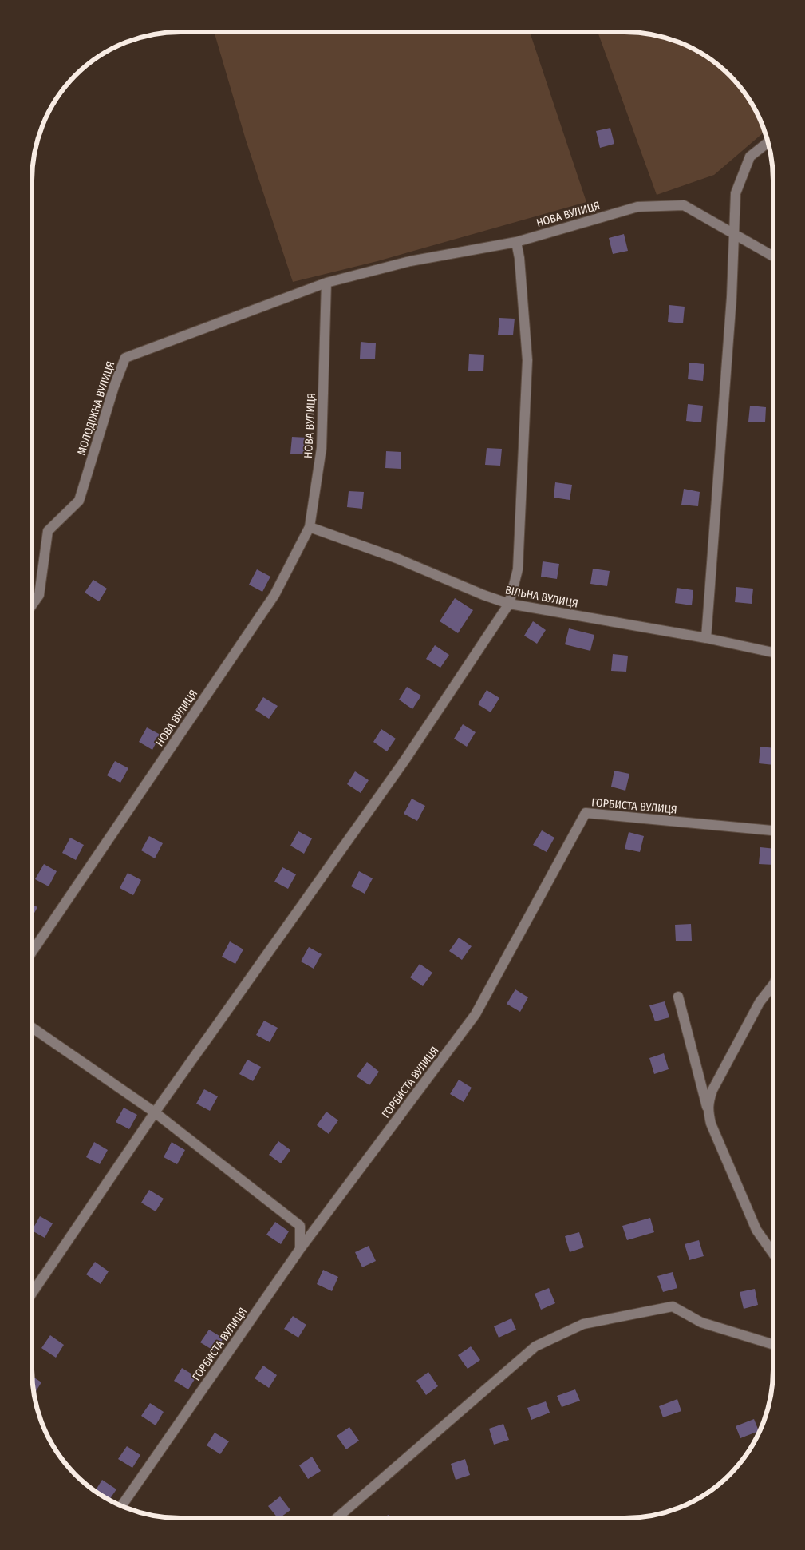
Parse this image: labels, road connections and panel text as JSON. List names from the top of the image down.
{
  "streets": {
    "street": [
      "НОВА ВУЛИЦЯ",
      "МОЛОДІЖНА ВУЛИЦЯ",
      "ВІЛЬНА ВУЛИЦЯ",
      "ГОРБИСТА ВУЛИЦЯ"
    ]
  },
  "crossings": [
    ["НОВА ВУЛИЦЯ", "МОЛОДІЖНА ВУЛИЦЯ"],
    ["НОВА ВУЛИЦЯ", "ВІЛЬНА ВУЛИЦЯ"]
  ]
}
